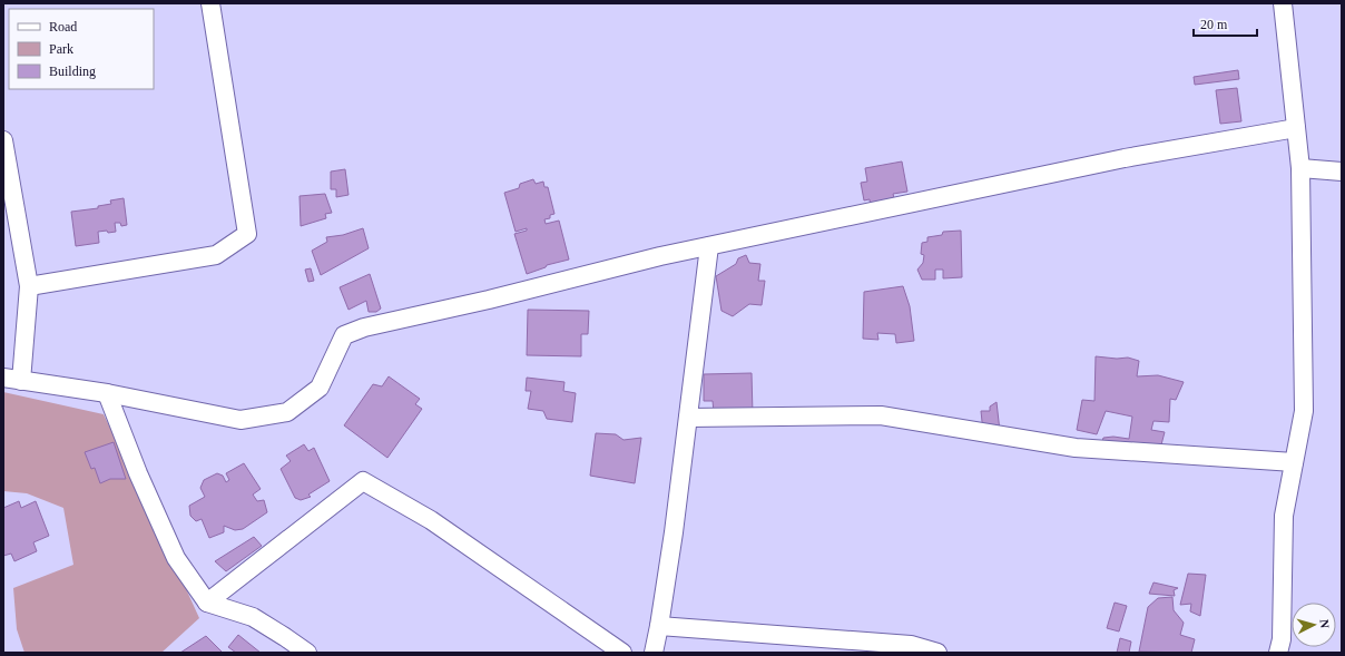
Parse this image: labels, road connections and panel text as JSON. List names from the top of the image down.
{
  "legend": ["Road", "Park", "Building"],
  "scale_bar": "20 m",
  "north": "right"
}
